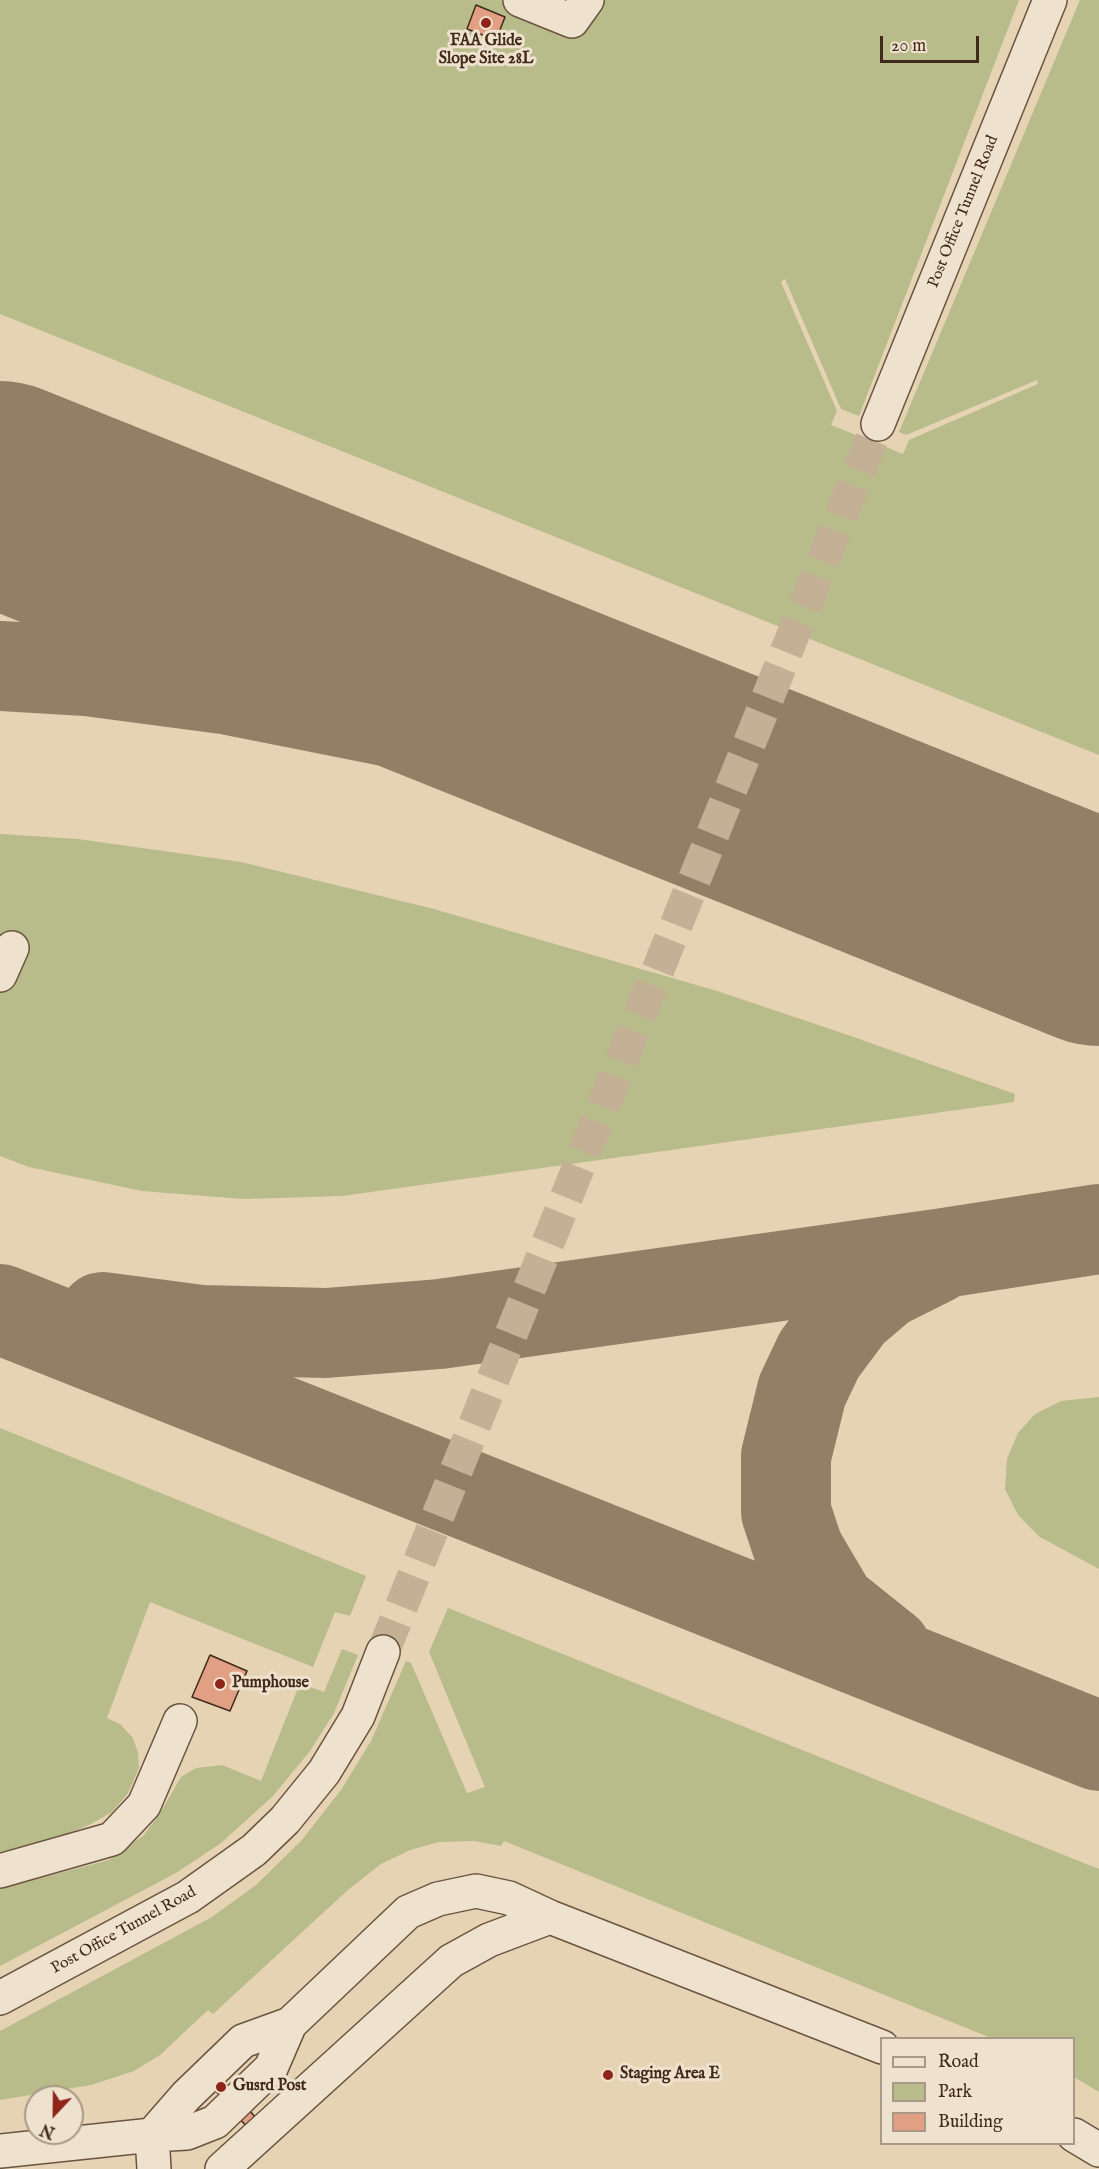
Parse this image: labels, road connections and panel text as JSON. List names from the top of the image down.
{
  "streets": {
    "lane": ["Post Office Tunnel Road"]
  },
  "places": [
    "FAA Glide Slope Site 28L",
    "Pumphouse",
    "Staging Area E",
    "Gusrd Post"
  ],
  "legend": ["Road", "Park", "Building"],
  "scale_bar": "20 m",
  "north": "bottom"
}
